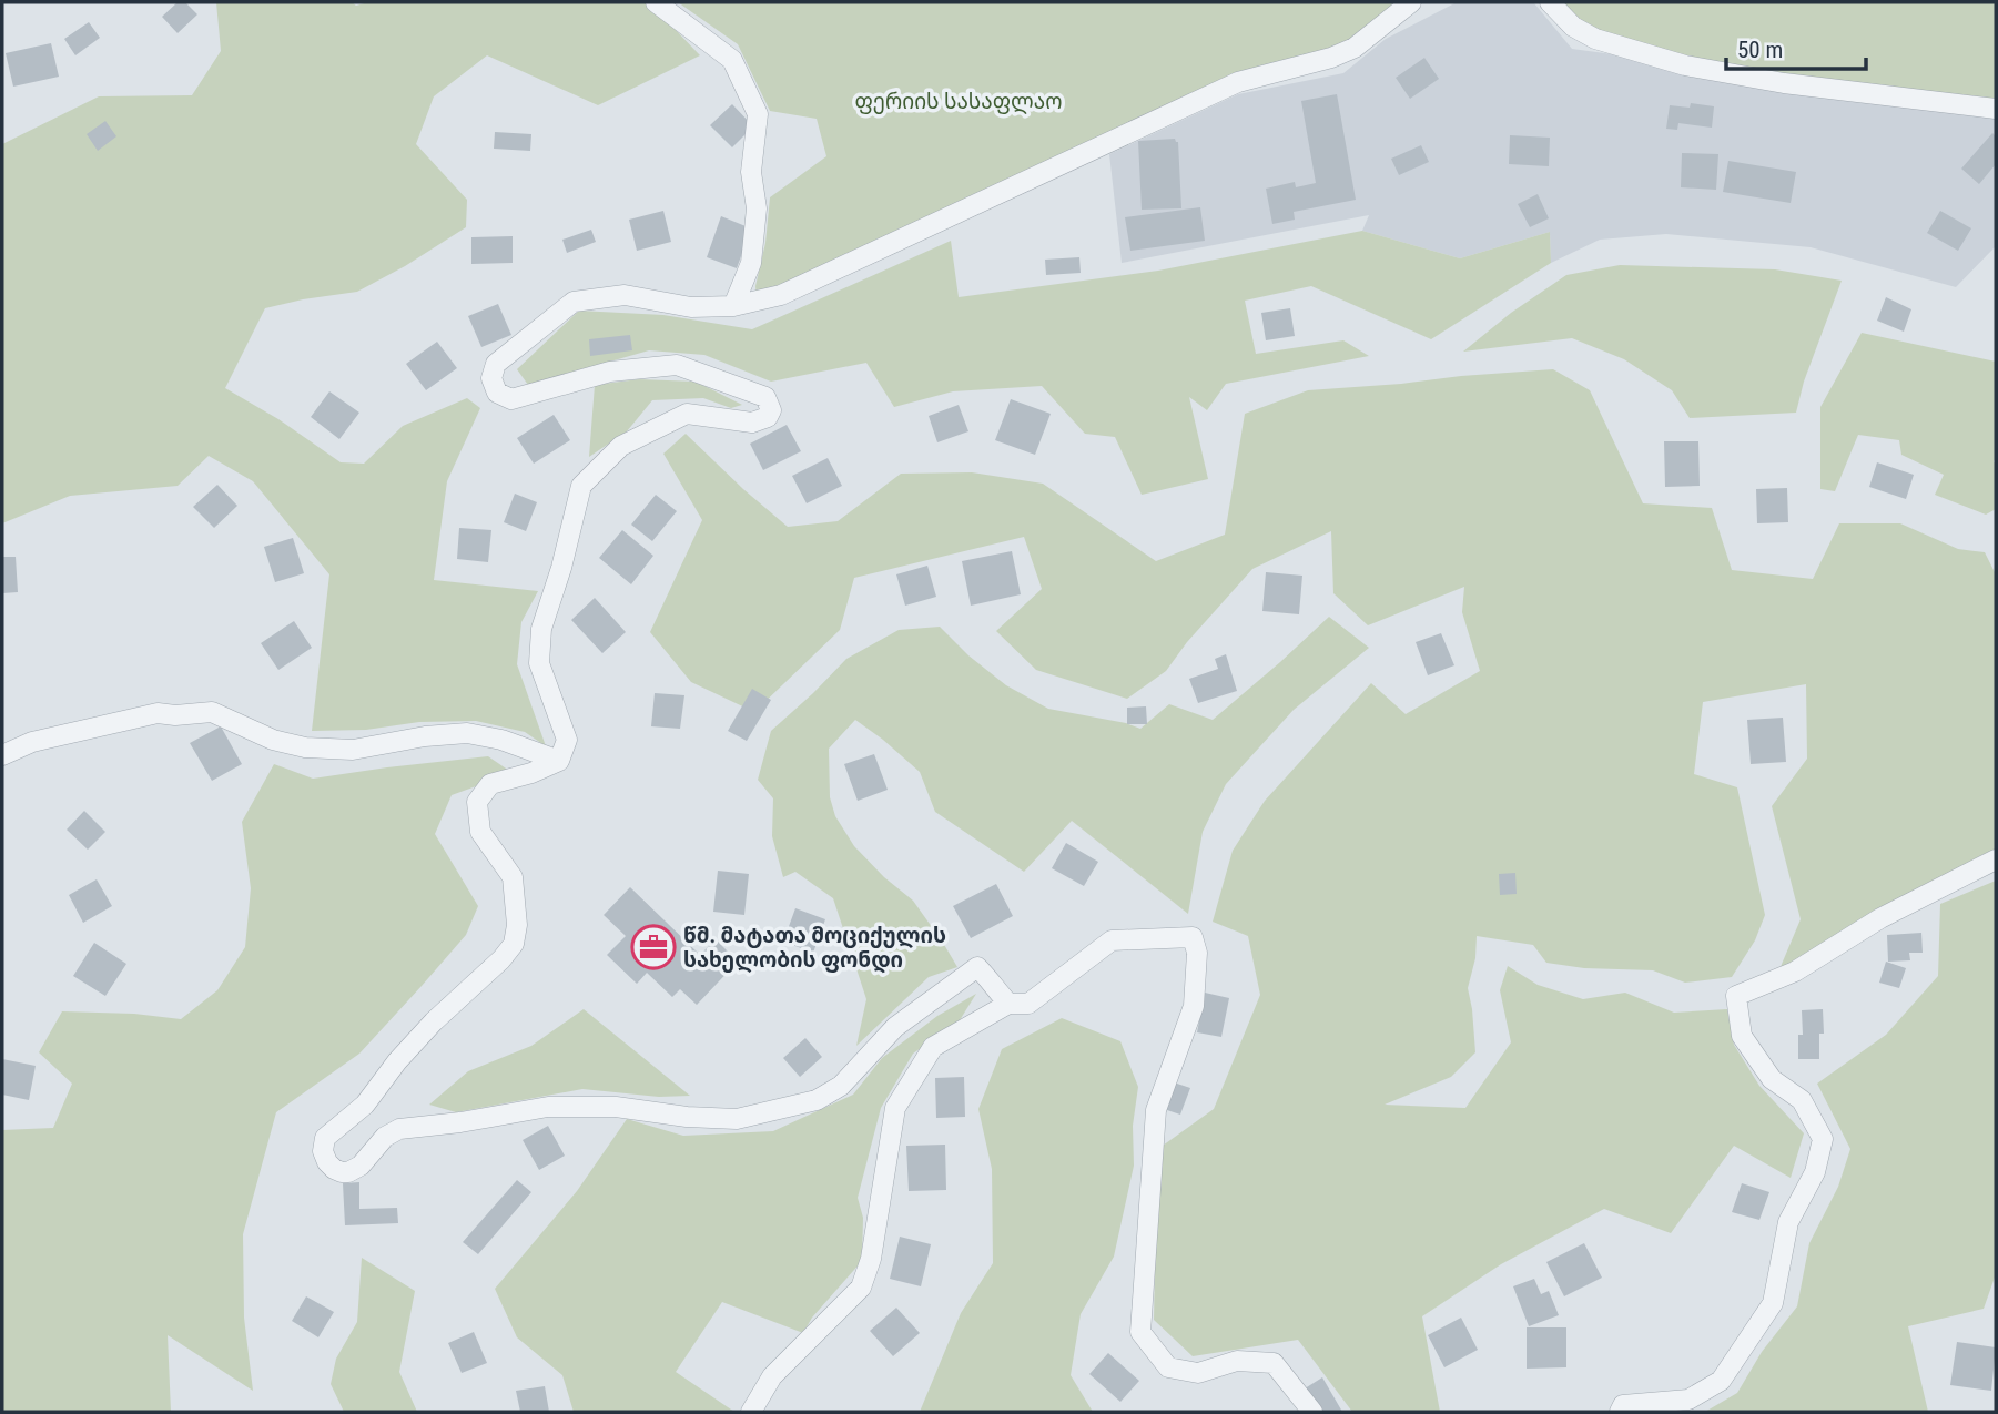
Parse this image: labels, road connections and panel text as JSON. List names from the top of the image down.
{
  "parks": ["ფერიის სასაფლაო"],
  "places": {
    "office": ["წმ. მატათა მოციქულის სახელობის ფონდი"]
  },
  "scale_bar": "50 m"
}
